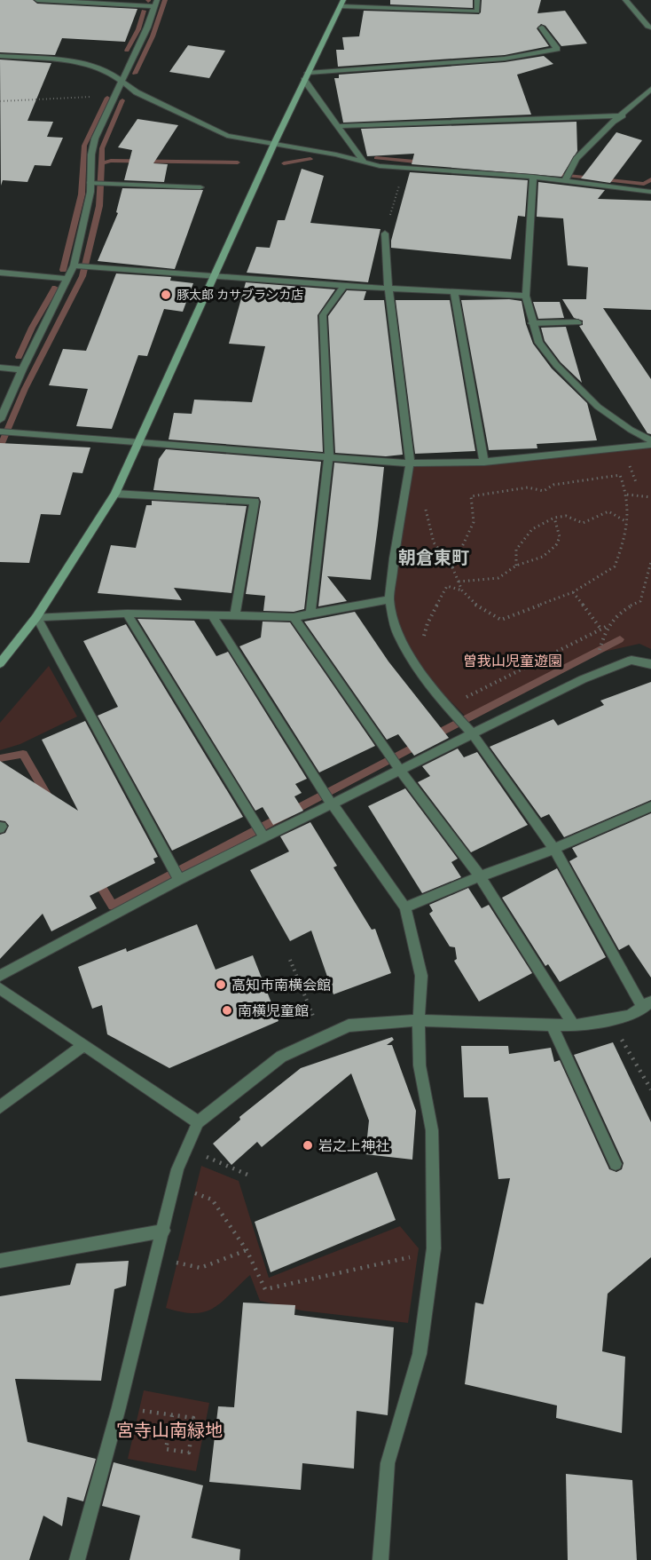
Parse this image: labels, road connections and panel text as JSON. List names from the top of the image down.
{
  "districts": ["朝倉東町"],
  "parks": ["曽我山児童遊園", "宮寺山南緑地"],
  "places": [
    "豚太郎 カサブランカ店",
    "高知市南横会館",
    "南横児童館",
    "岩之上神社"
  ]
}
